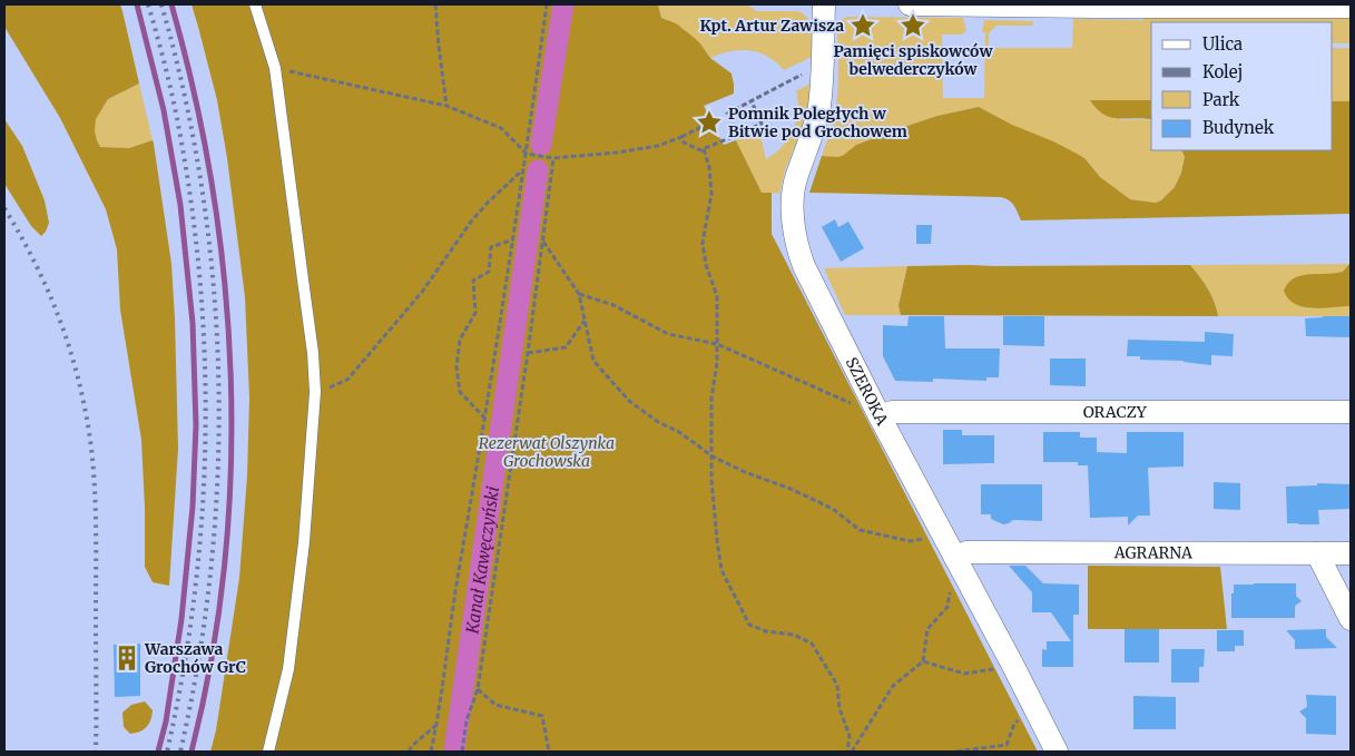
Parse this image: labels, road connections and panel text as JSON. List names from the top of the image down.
{
  "streets": {
    "street": ["SZEROKA", "ORACZY", "AGRARNA"]
  },
  "crossings": [
    ["SZEROKA", "ORACZY"],
    ["SZEROKA", "AGRARNA"]
  ],
  "water": ["Kanał Kawęczyński"],
  "parks": ["Rezerwat Olszynka Grochowska"],
  "places": {
    "place": ["Kpt. Artur Zawisza", "Pamięci spiskowców belwederczyków", "Pomnik Poległych w Bitwie pod Grochowem"],
    "building": ["Warszawa Grochów GrC"]
  },
  "legend": [
    "Ulica",
    "Kolej",
    "Park",
    "Budynek"
  ]
}
